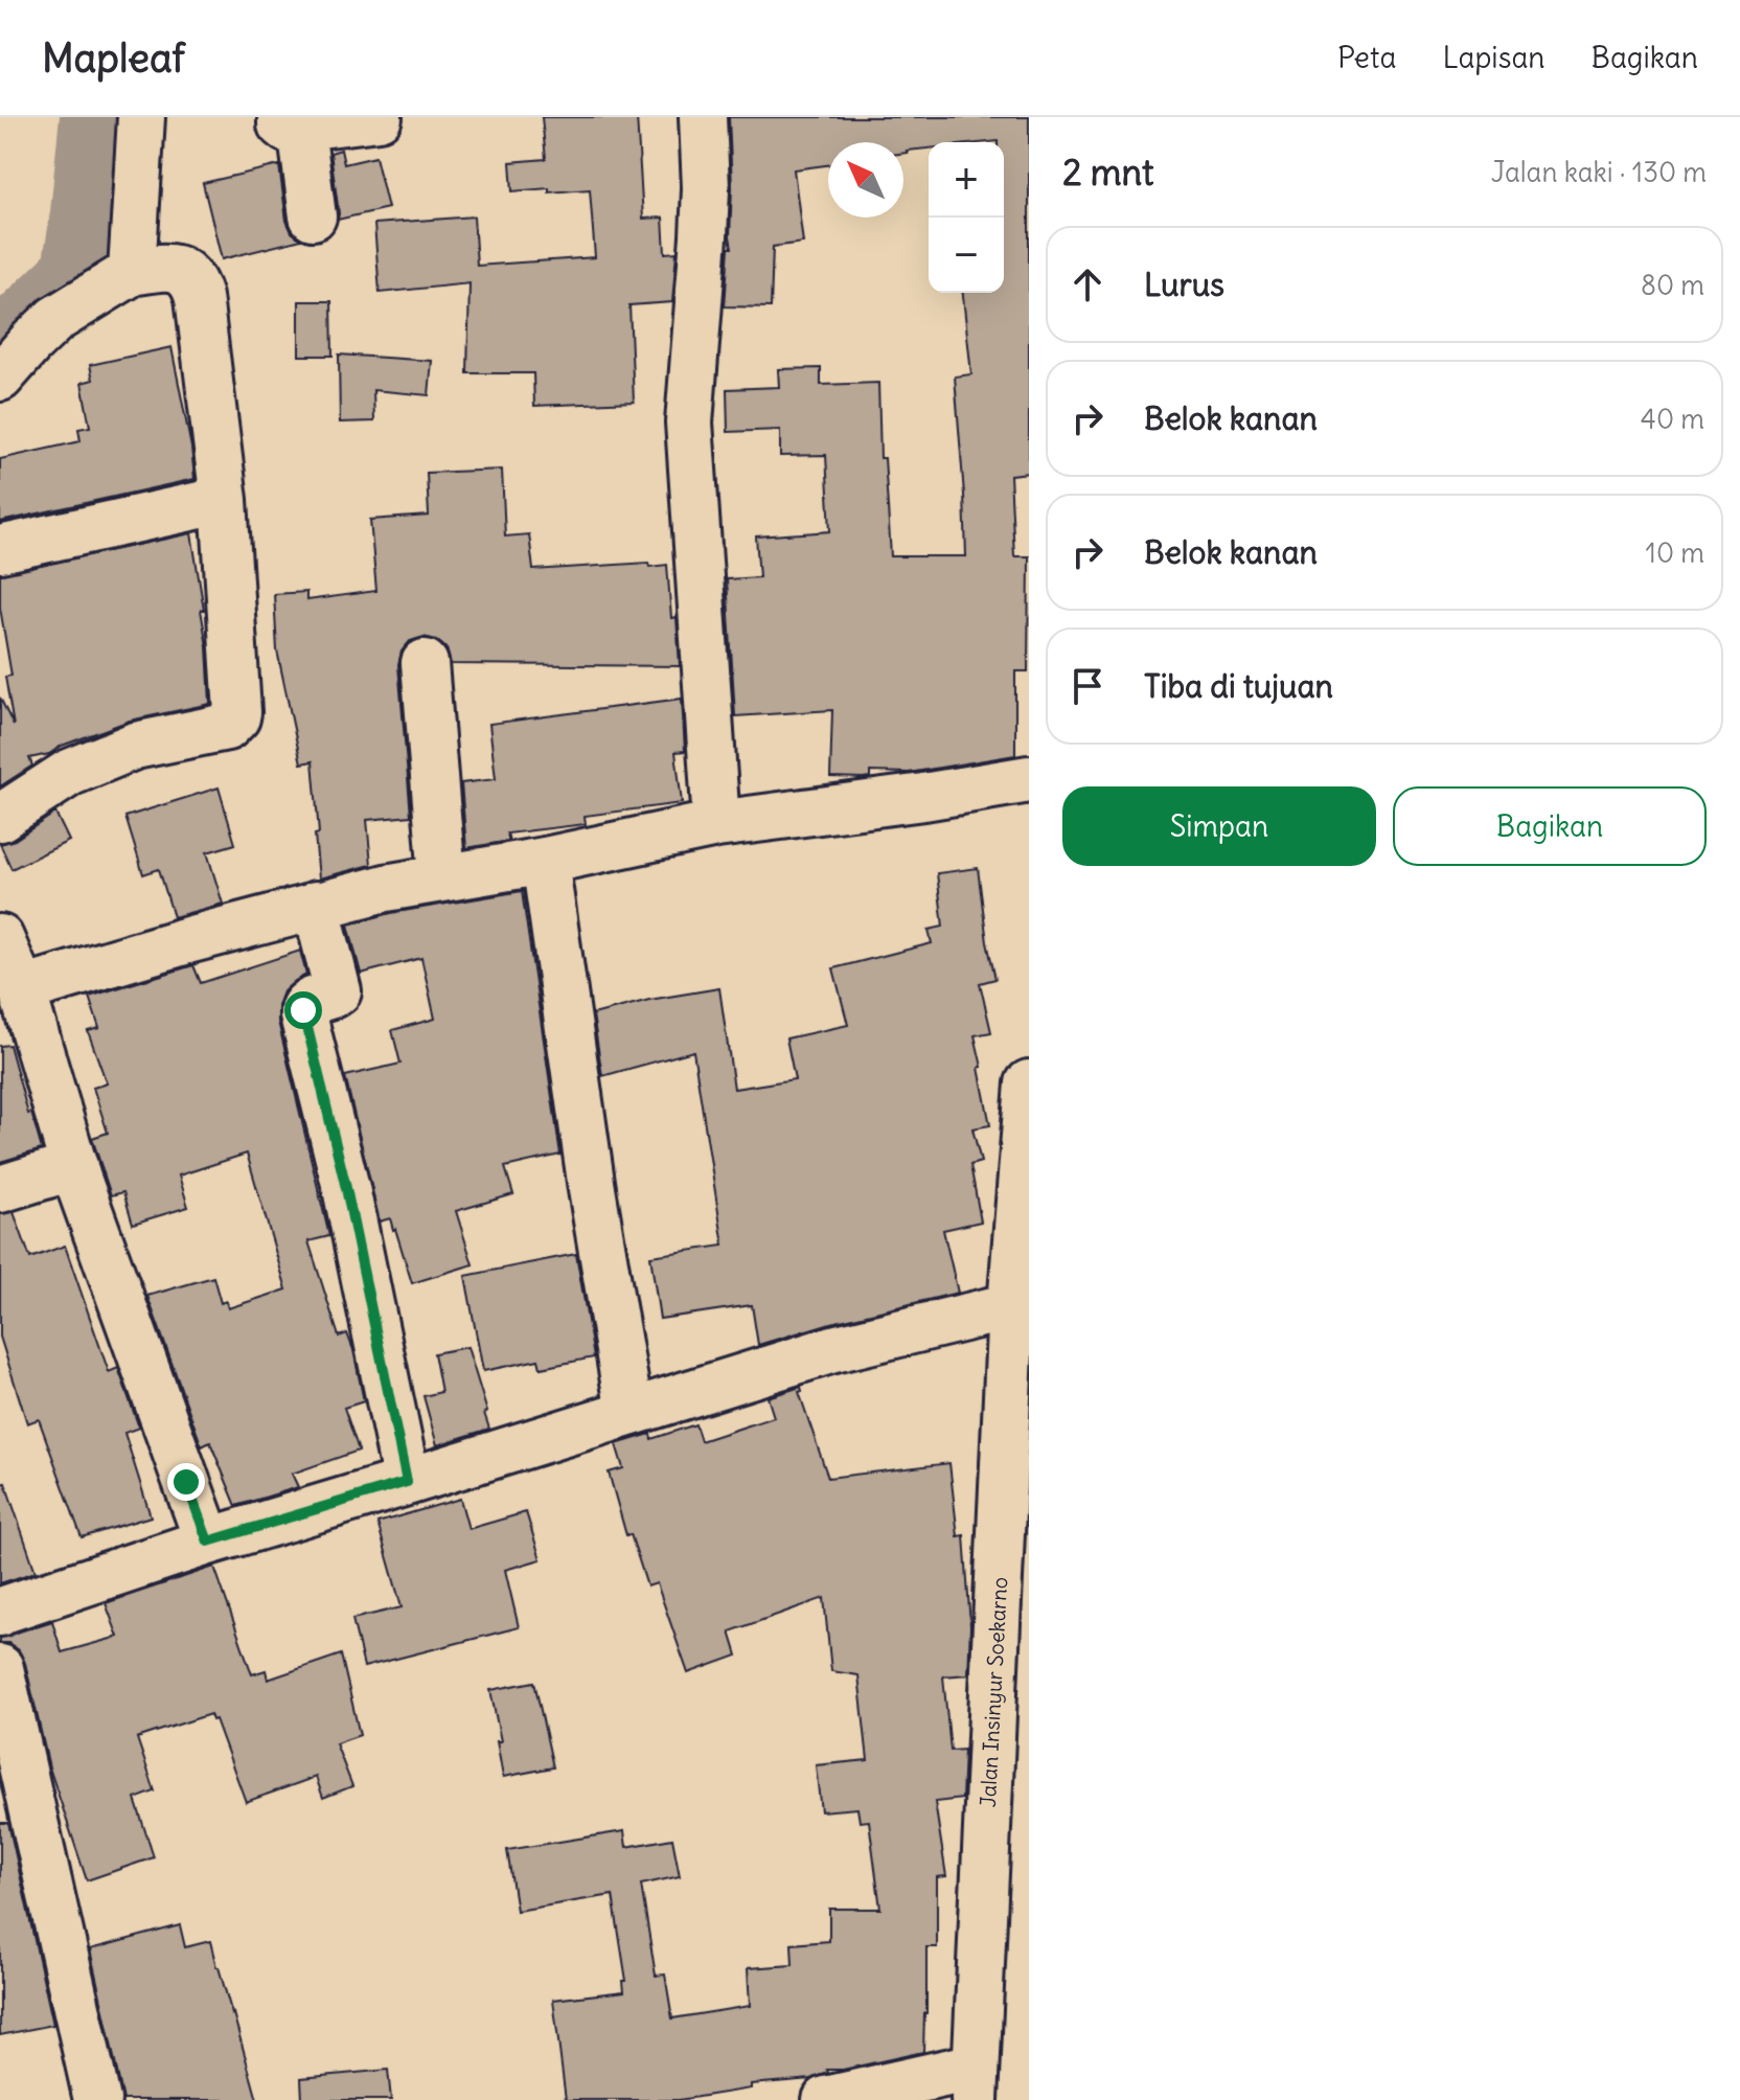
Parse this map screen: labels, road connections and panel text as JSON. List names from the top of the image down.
{
  "streets": {
    "street": ["Jalan Insinyur Soekarno"]
  },
  "north": "top left",
  "page": {
    "header": "Mapleaf",
    "nav": ["Peta", "Lapisan", "Bagikan"],
    "heading": ["2 mnt", "Jalan kaki · 130 m"],
    "map_buttons": ["+", "−"],
    "list": [
      ["Lurus", "80 m"],
      ["Belok kanan", "40 m"],
      ["Belok kanan", "10 m"],
      "Tiba di tujuan"
    ],
    "buttons": ["Simpan", "Bagikan"]
  }
}
